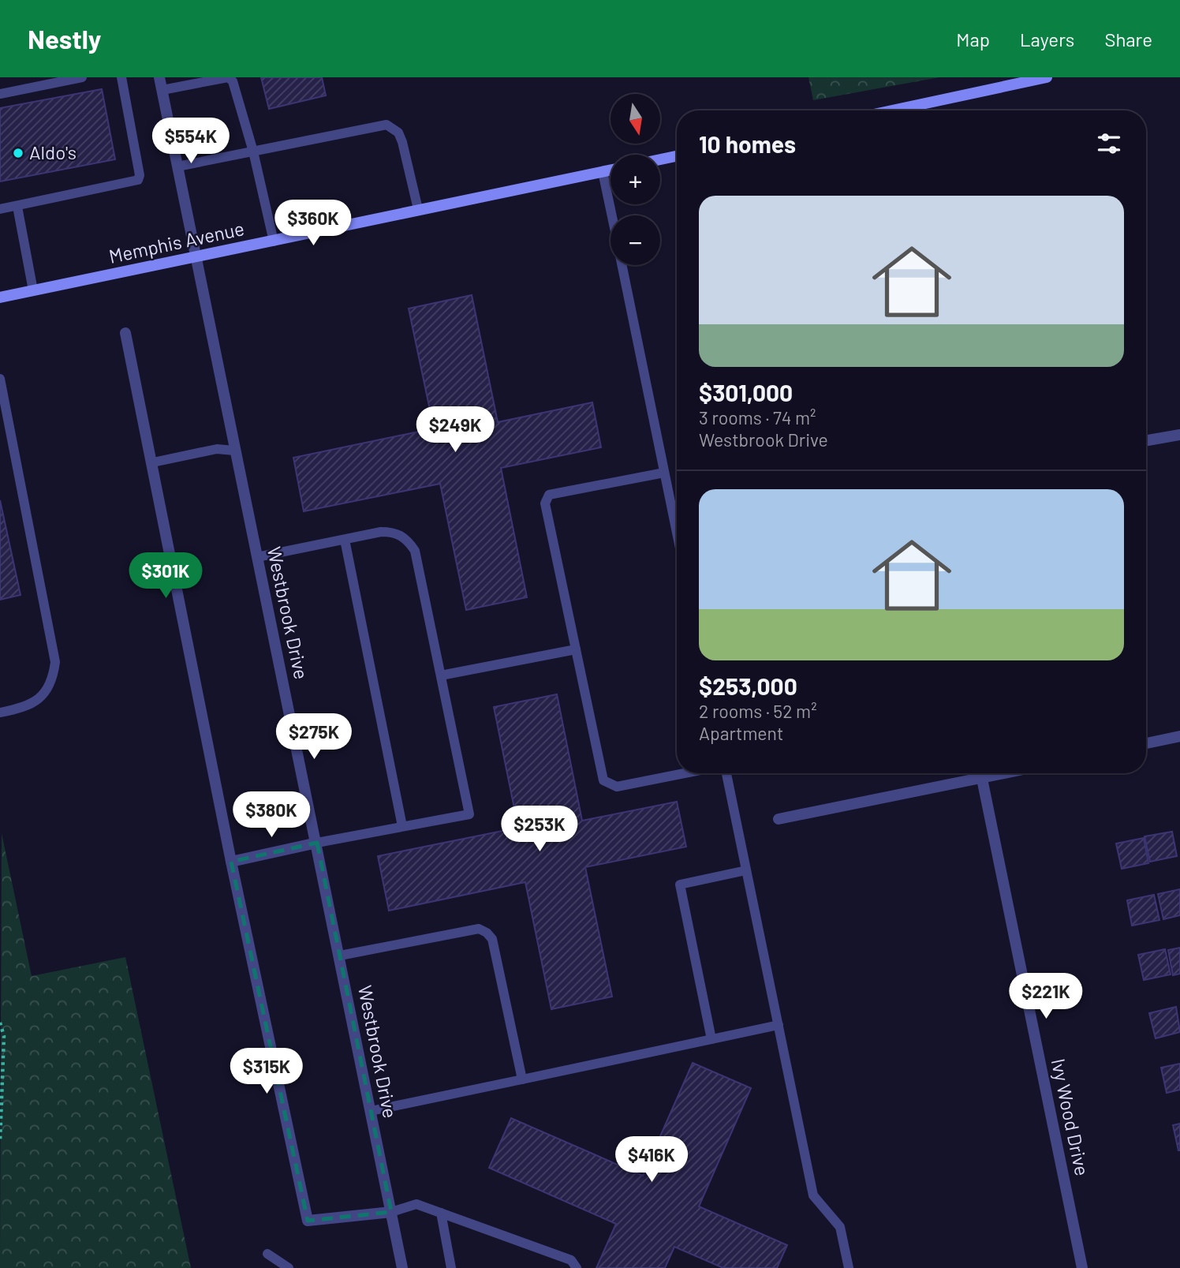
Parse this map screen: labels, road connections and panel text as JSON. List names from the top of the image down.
{
  "streets": {
    "main road": ["Memphis Avenue"],
    "street": ["Westbrook Drive", "Ivy Wood Drive"]
  },
  "crossings": [
    ["Memphis Avenue", "Westbrook Drive"]
  ],
  "places": ["Aldo's"],
  "north": "bottom",
  "page": {
    "header": "Nestly",
    "nav": ["Map", "Layers", "Share"],
    "map_buttons": ["+", "−"],
    "heading": "10 homes",
    "price": [
      "$554K",
      "$360K",
      "$249K",
      "$301K",
      "$275K",
      "$380K",
      "$253K",
      "$221K",
      "$315K",
      "$416K"
    ],
    "list": [
      {
        "name": "$301,000",
        "note": "3 rooms · 74 m² · Westbrook Drive"
      },
      {
        "name": "$253,000",
        "note": "2 rooms · 52 m² · Apartment"
      }
    ]
  }
}
